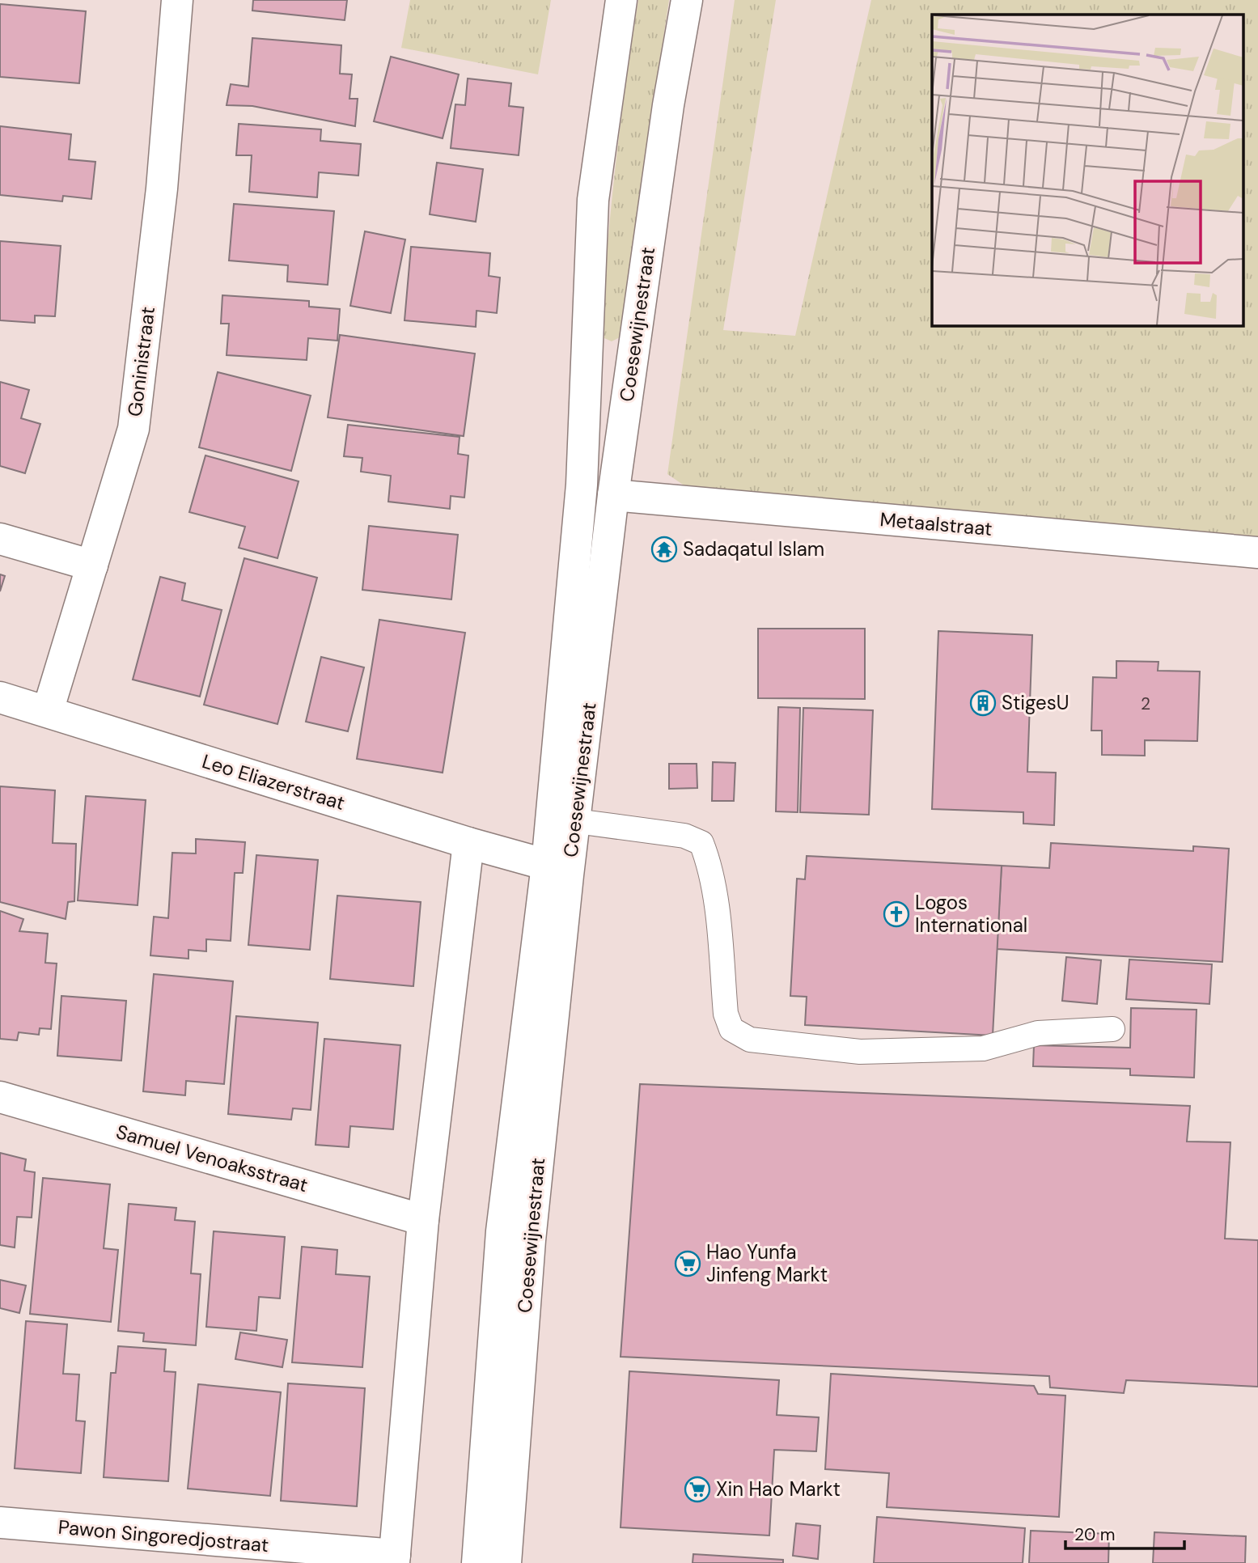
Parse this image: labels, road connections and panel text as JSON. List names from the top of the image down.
{
  "streets": {
    "street": [
      "Coesewijnestraat",
      "Goninistraat",
      "Metaalstraat",
      "Leo Eliazerstraat",
      "Samuel Venoaksstraat",
      "Pawon Singoredjostraat"
    ]
  },
  "crossings": [
    ["Coesewijnestraat", "Metaalstraat"],
    ["Coesewijnestraat", "Leo Eliazerstraat"],
    ["Goninistraat", "Leo Eliazerstraat"]
  ],
  "places": {
    "temple": ["Sadaqatul Islam"],
    "building": ["StigesU"],
    "church": ["Logos International"],
    "supermarket": ["Hao Yunfa Jinfeng Markt", "Xin Hao Markt"]
  },
  "house_numbers": ["2"],
  "scale_bar": "20 m"
}
